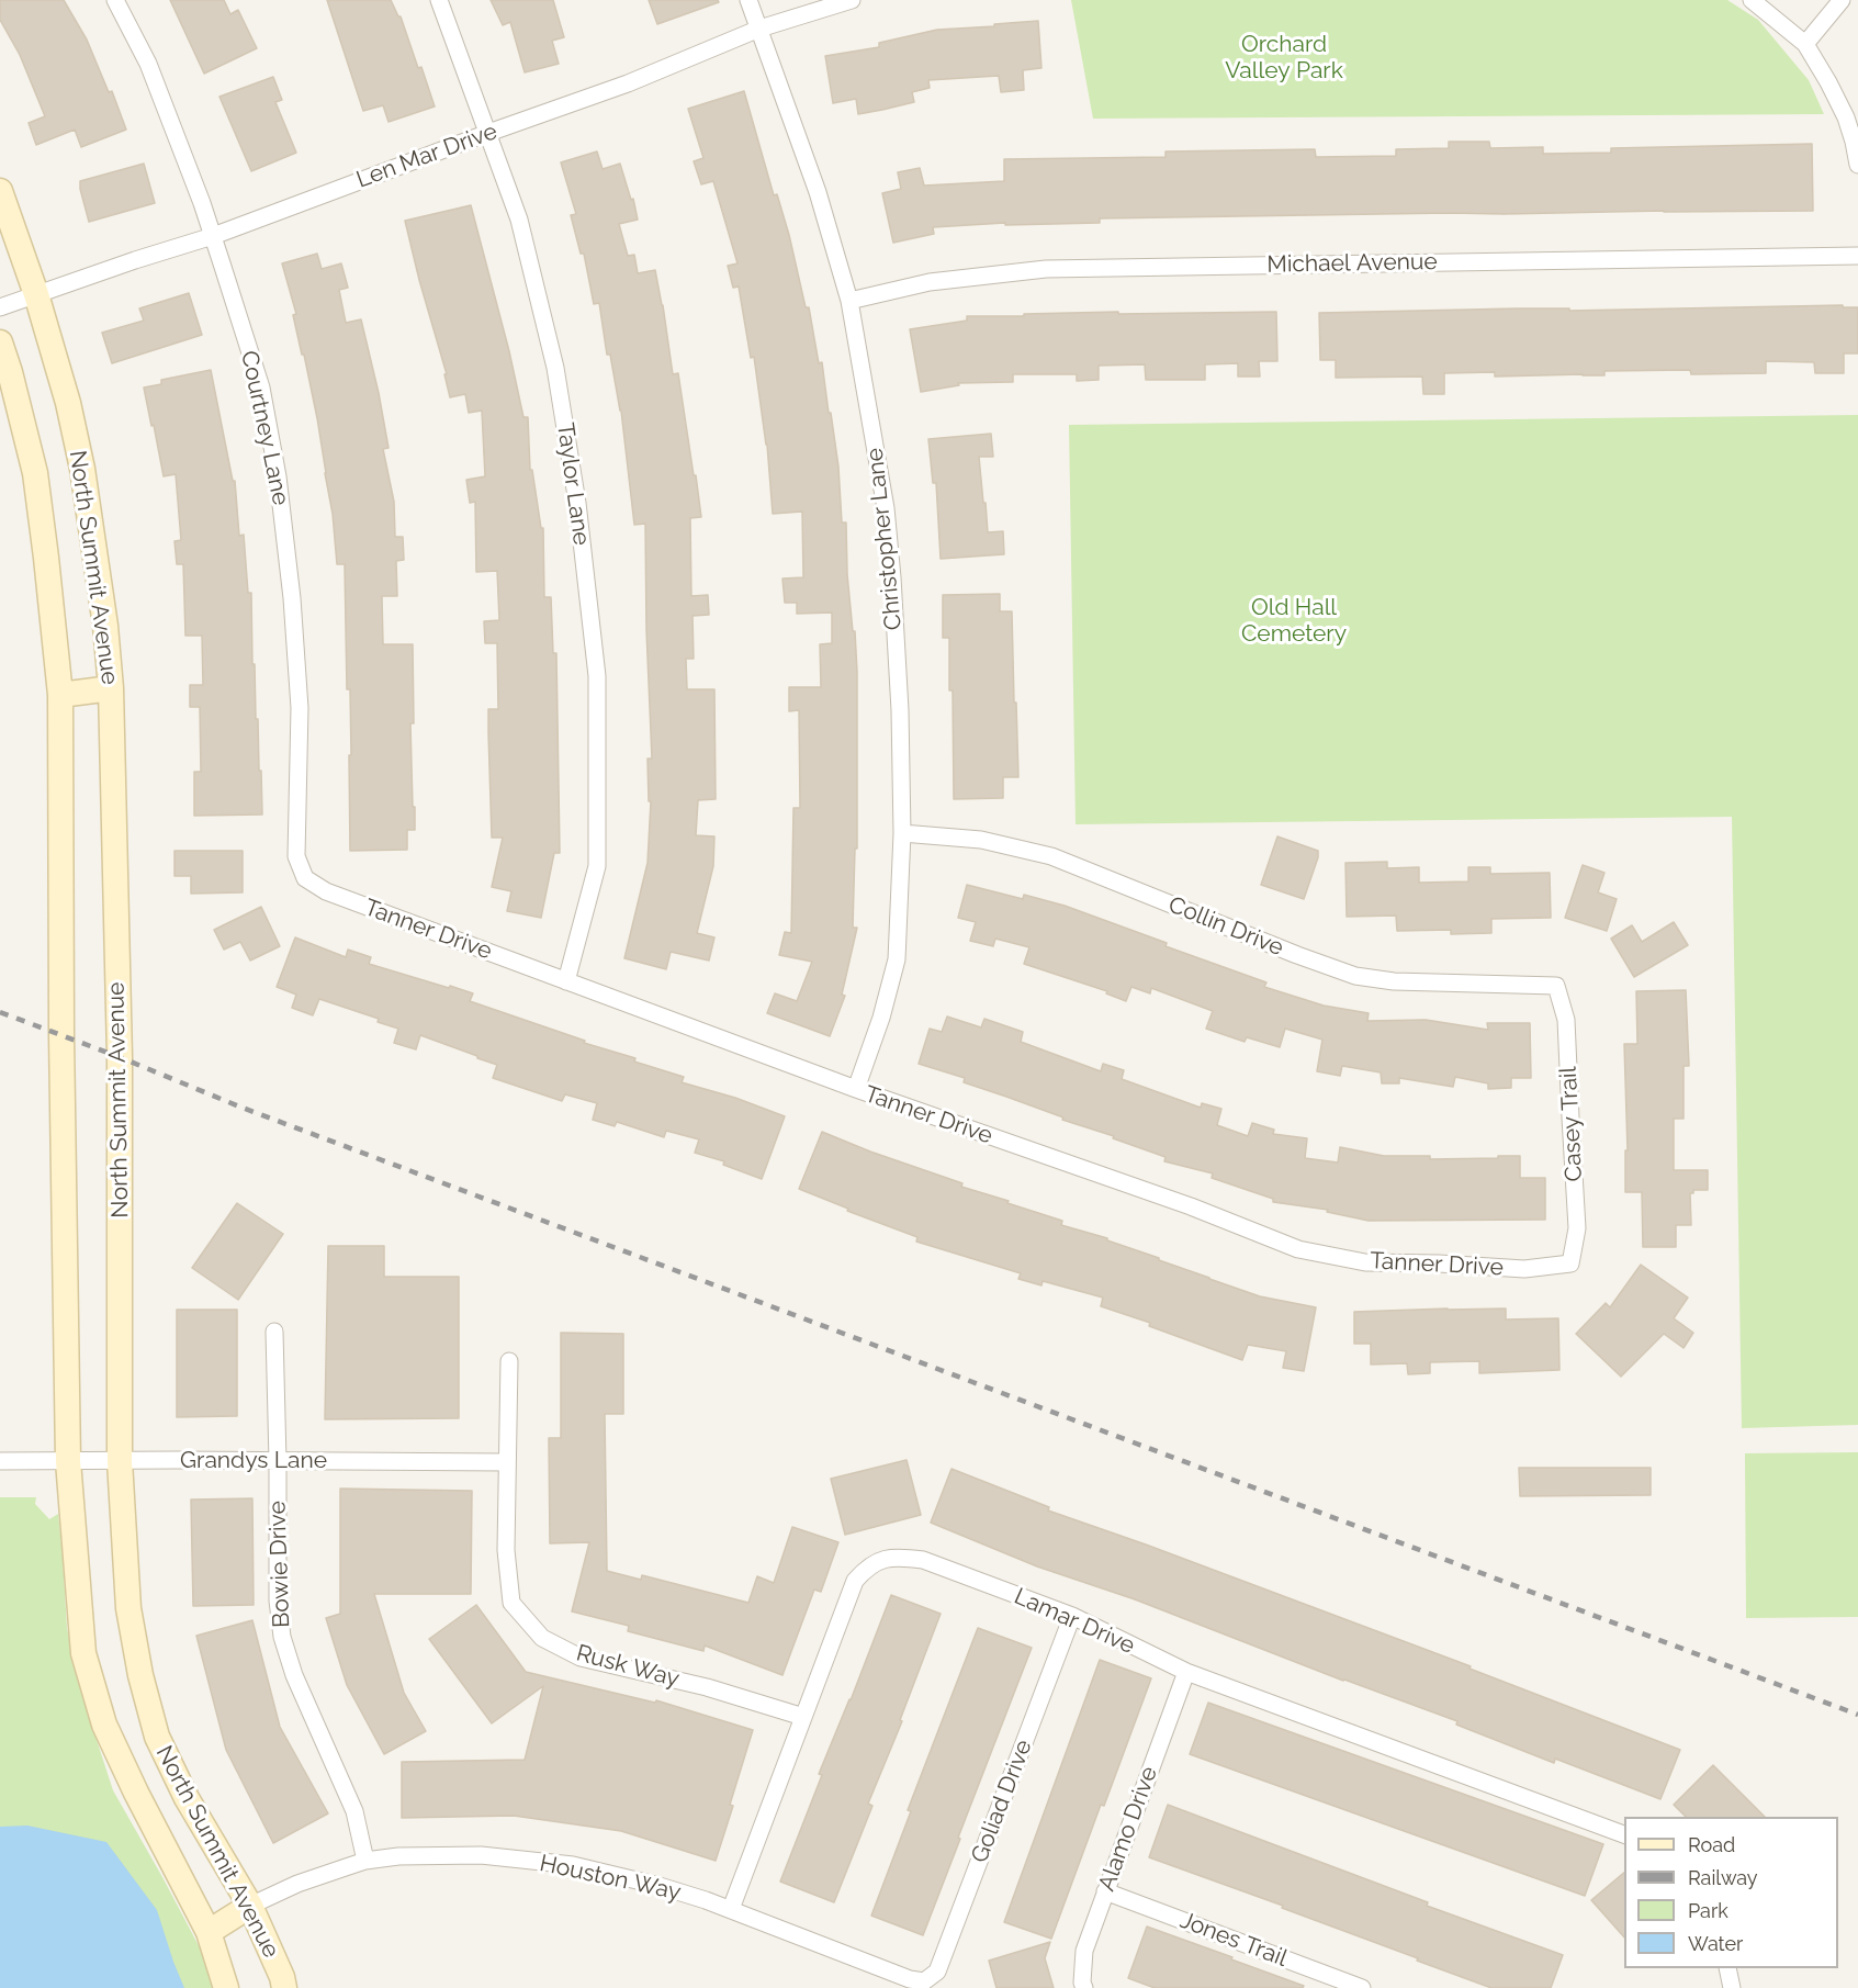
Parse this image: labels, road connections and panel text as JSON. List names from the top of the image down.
{
  "streets": {
    "main road": ["North Summit Avenue"],
    "street": [
      "Len Mar Drive",
      "Michael Avenue",
      "Courtney Lane",
      "Taylor Lane",
      "Christopher Lane",
      "Collin Drive",
      "Tanner Drive",
      "Casey Trail",
      "Grandys Lane",
      "Bowie Drive",
      "Lamar Drive",
      "Rusk Way",
      "Goliad Drive",
      "Alamo Drive",
      "Houston Way",
      "Jones Trail"
    ]
  },
  "crossings": [
    ["Len Mar Drive", "Courtney Lane"],
    ["Len Mar Drive", "Taylor Lane"],
    ["Len Mar Drive", "Christopher Lane"],
    ["Len Mar Drive", "North Summit Avenue"],
    ["Michael Avenue", "Christopher Lane"],
    ["Courtney Lane", "Tanner Drive"],
    ["Taylor Lane", "Tanner Drive"],
    ["Christopher Lane", "Collin Drive"],
    ["Christopher Lane", "Tanner Drive"],
    ["North Summit Avenue", "Grandys Lane"],
    ["North Summit Avenue", "Houston Way"],
    ["Collin Drive", "Casey Trail"],
    ["Tanner Drive", "Casey Trail"],
    ["Grandys Lane", "Bowie Drive"],
    ["Grandys Lane", "Rusk Way"],
    ["Bowie Drive", "Houston Way"],
    ["Lamar Drive", "Rusk Way"],
    ["Lamar Drive", "Goliad Drive"],
    ["Lamar Drive", "Alamo Drive"],
    ["Lamar Drive", "Houston Way"],
    ["Goliad Drive", "Houston Way"],
    ["Alamo Drive", "Jones Trail"]
  ],
  "parks": ["Orchard Valley Park", "Old Hall Cemetery"],
  "legend": [
    "Road",
    "Railway",
    "Park",
    "Water"
  ]
}
